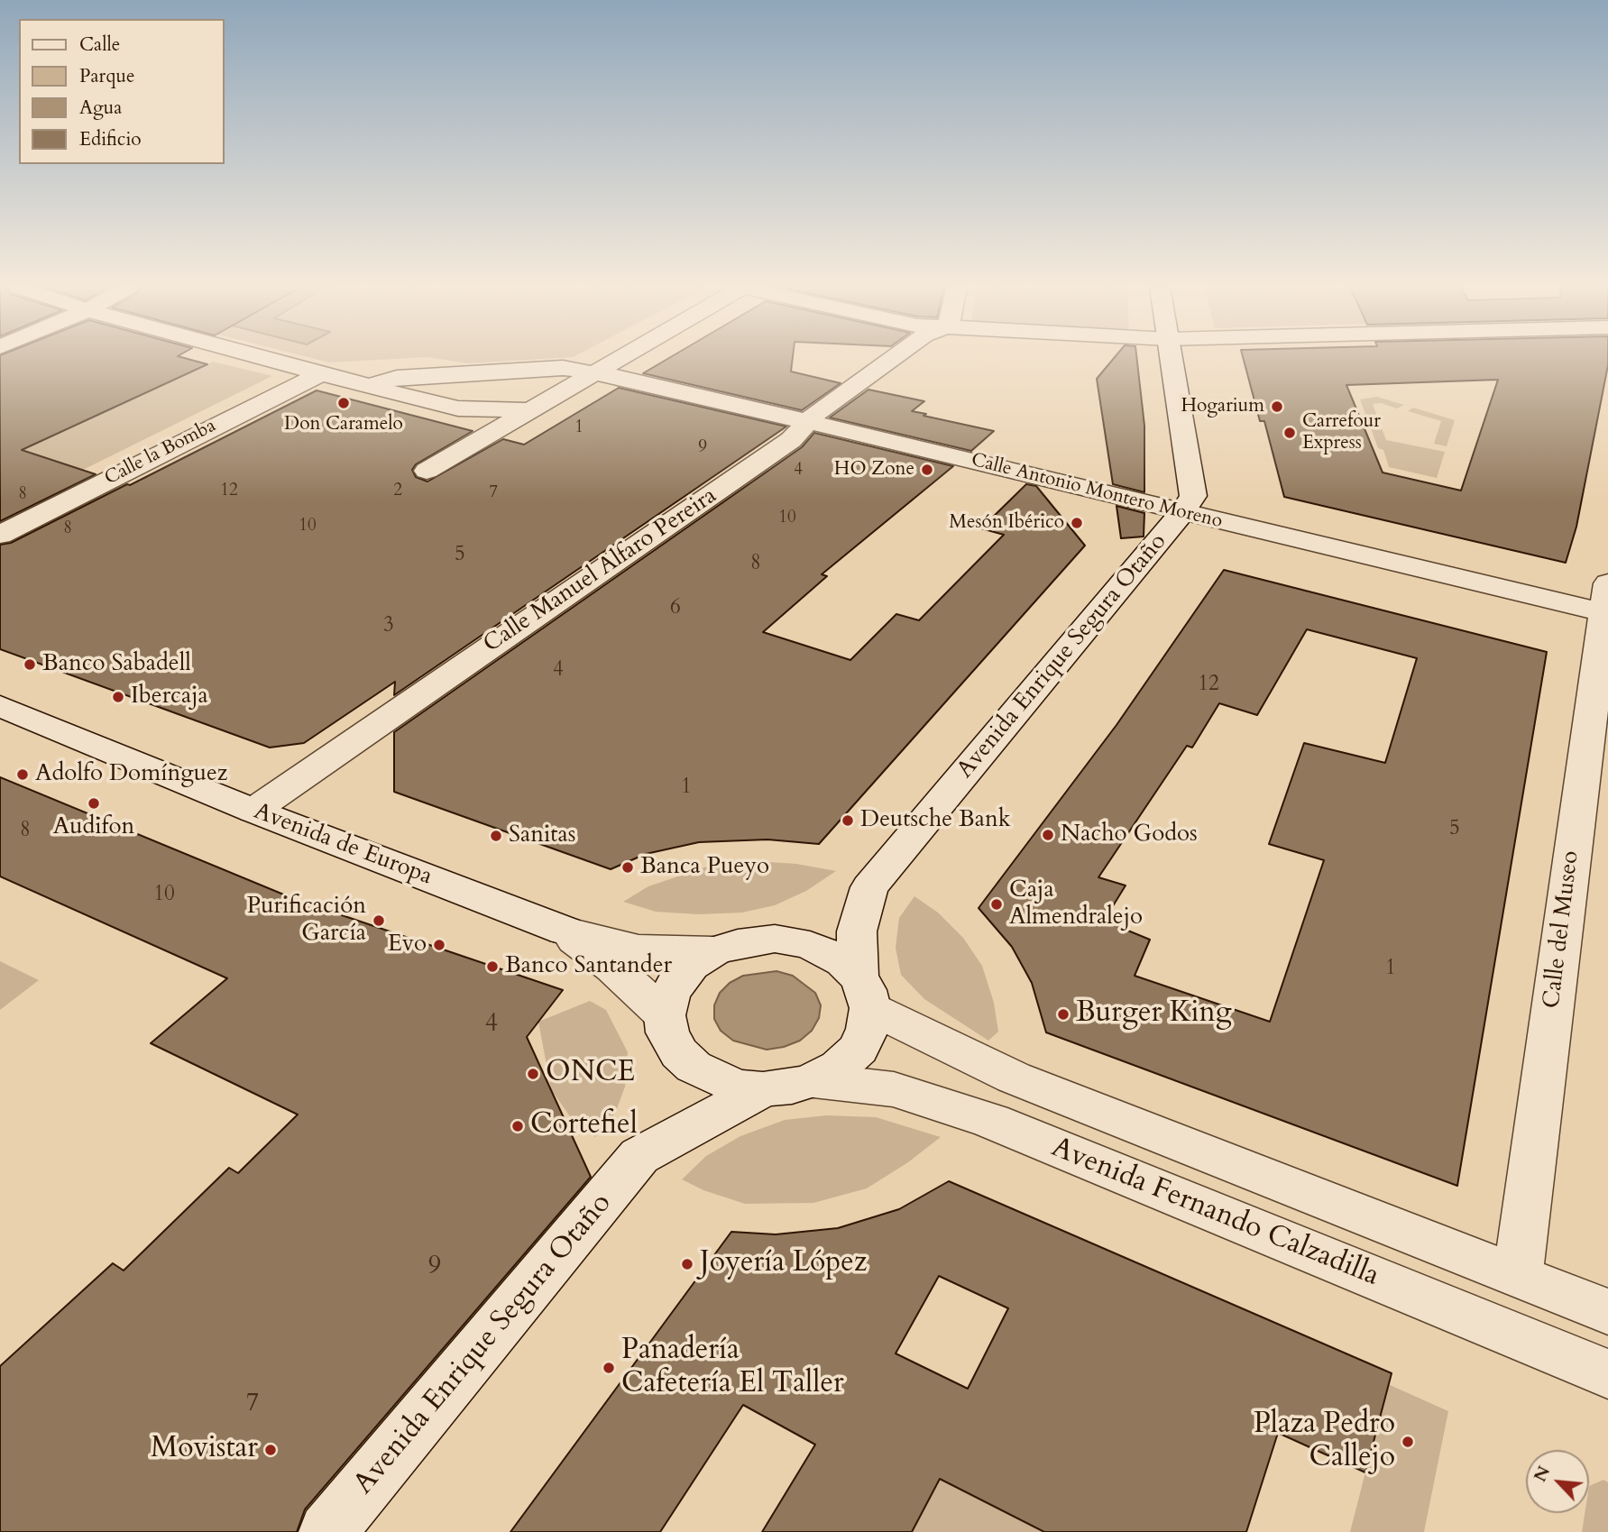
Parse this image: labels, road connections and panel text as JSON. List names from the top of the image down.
{
  "streets": {
    "street": [
      "Calle la Bomba",
      "Calle Antonio Montero Moreno",
      "Calle Manuel Alfaro Pereira",
      "Avenida Enrique Segura Otaño",
      "Avenida de Europa",
      "Calle del Museo",
      "Avenida Fernando Calzadilla"
    ]
  },
  "crossings": [
    ["Calle Antonio Montero Moreno", "Calle Manuel Alfaro Pereira"],
    ["Calle Antonio Montero Moreno", "Avenida Enrique Segura Otaño"],
    ["Calle Antonio Montero Moreno", "Calle del Museo"],
    ["Calle Manuel Alfaro Pereira", "Avenida de Europa"],
    ["Avenida Enrique Segura Otaño", "Avenida de Europa"],
    ["Avenida Enrique Segura Otaño", "Avenida Fernando Calzadilla"],
    ["Avenida de Europa", "Avenida Fernando Calzadilla"],
    ["Calle del Museo", "Avenida Fernando Calzadilla"]
  ],
  "places": [
    "Don Caramelo",
    "Hogarium",
    "Carrefour Express",
    "HO Zone",
    "Mesón Ibérico",
    "Banco Sabadell",
    "Ibercaja",
    "Adolfo Domínguez",
    "Audifon",
    "Deutsche Bank",
    "Nacho Godos",
    "Sanitas",
    "Banca Pueyo",
    "Caja Almendralejo",
    "Purificación García",
    "Evo",
    "Banco Santander",
    "Burger King",
    "ONCE",
    "Cortefiel",
    "Joyería López",
    "Panadería Cafetería El Taller",
    "Plaza Pedro Callejo",
    "Movistar"
  ],
  "house_numbers": [
    "1",
    "9",
    "4",
    "12",
    "2",
    "7",
    "8",
    "10",
    "10",
    "8",
    "5",
    "8",
    "6",
    "3",
    "4",
    "12",
    "1",
    "5",
    "8",
    "10",
    "1",
    "4",
    "9",
    "7"
  ],
  "legend": [
    "Calle",
    "Parque",
    "Agua",
    "Edificio"
  ],
  "north": "top left"
}
